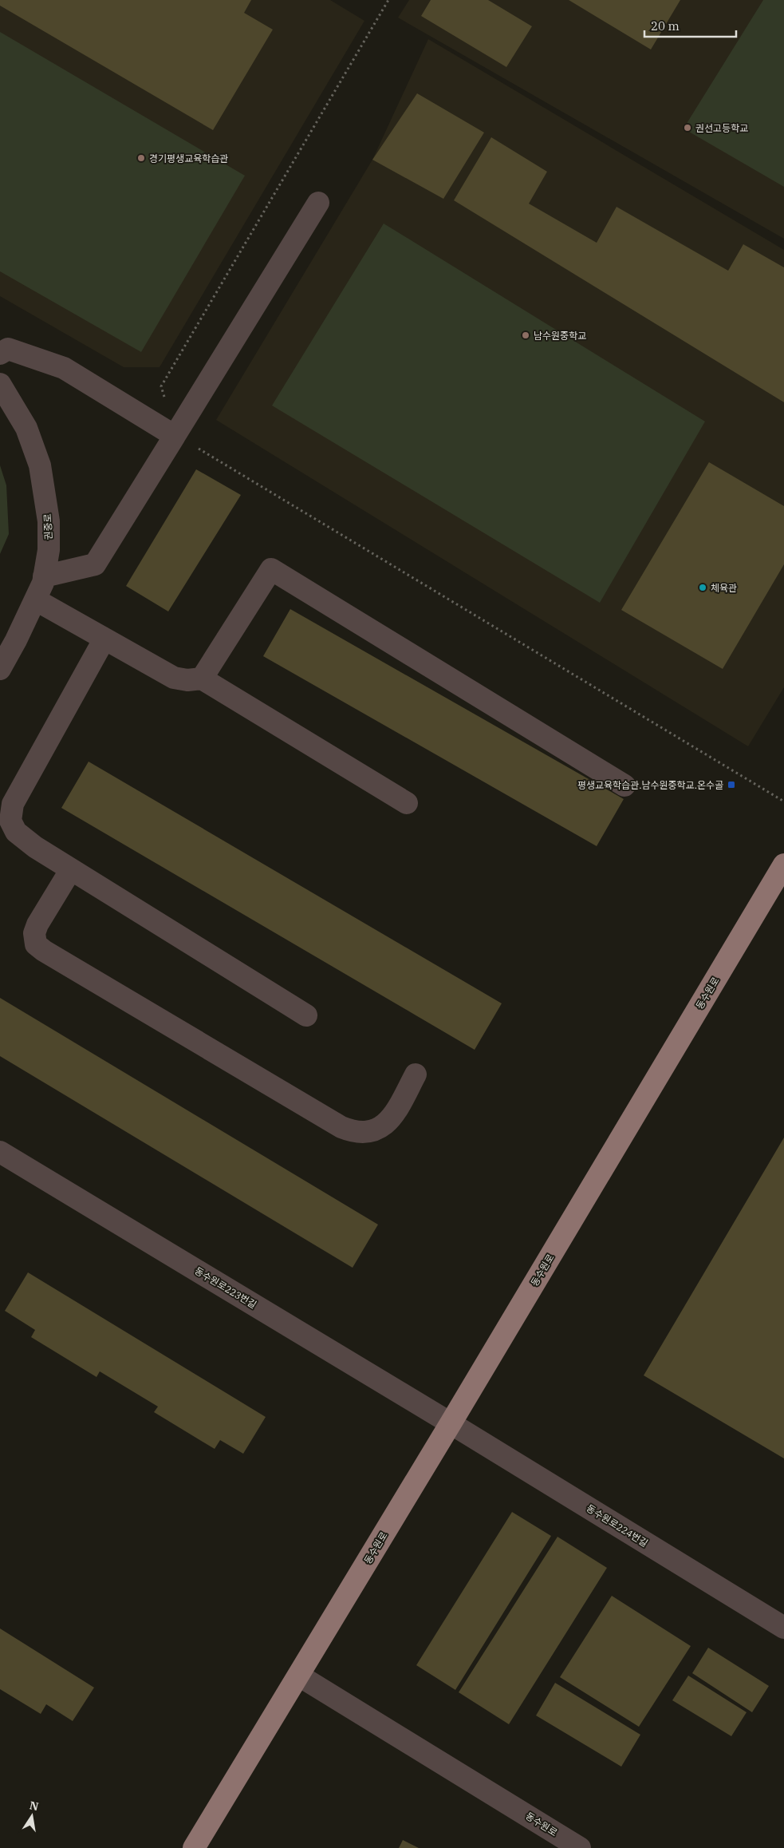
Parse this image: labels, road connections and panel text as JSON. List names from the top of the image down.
{
  "streets": {
    "main road": ["동수원로"],
    "street": ["권중로", "동수원로223번길", "동수원로224번길"]
  },
  "crossings": [
    ["동수원로", "동수원로223번길"],
    ["동수원로", "동수원로224번길"],
    ["동수원로223번길", "동수원로224번길"]
  ],
  "places": {
    "other": [
      "권선고등학교",
      "경기평생교육학습관",
      "남수원중학교",
      "체육관"
    ],
    "transit": ["평생교육학습관.남수원중학교.온수골"]
  },
  "scale_bar": "20 m",
  "north": "top"
}
